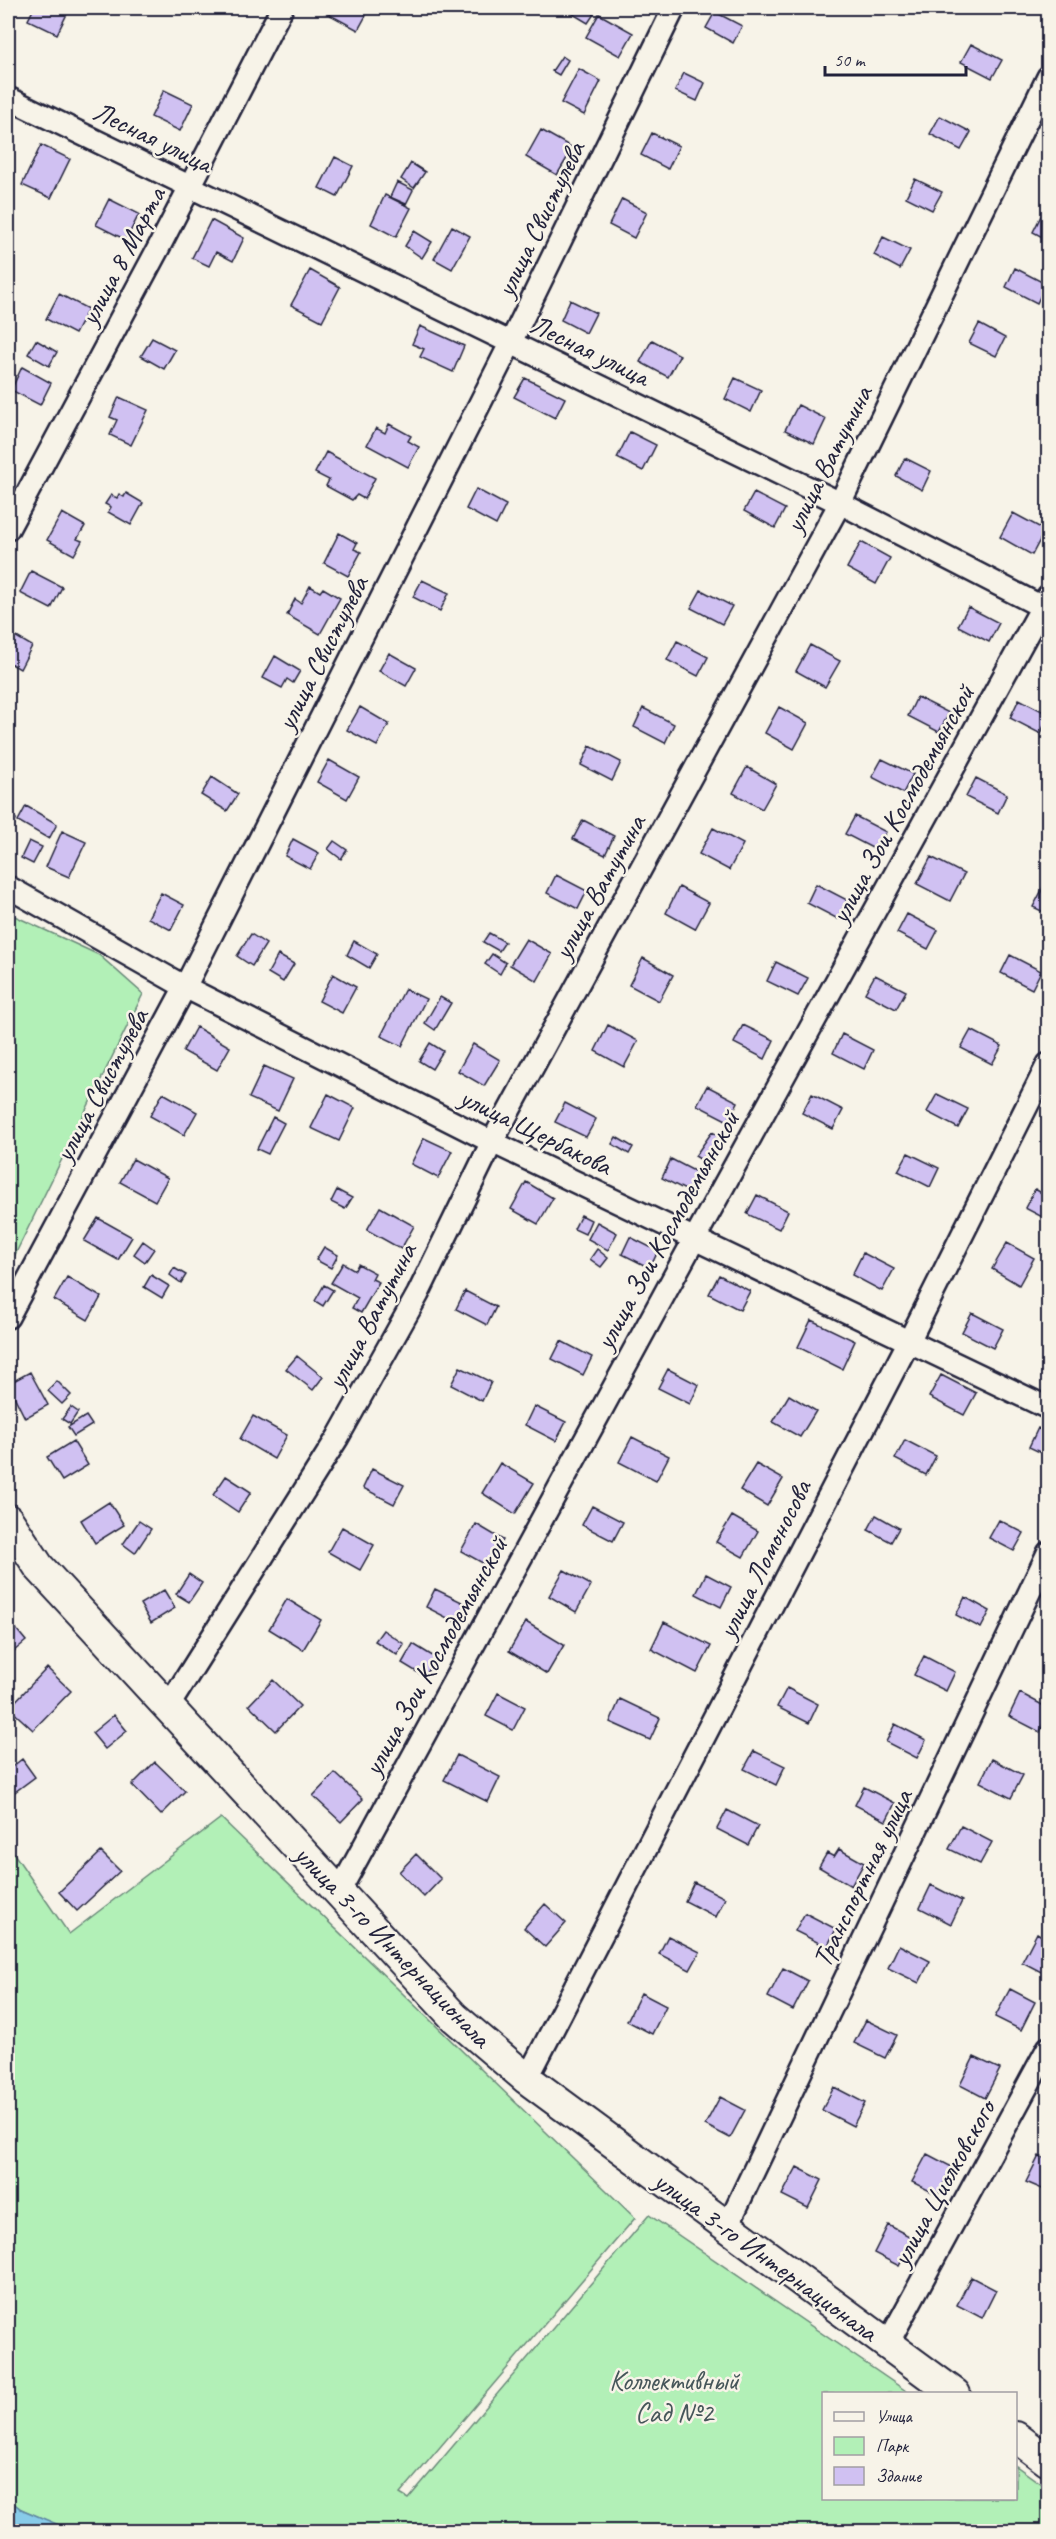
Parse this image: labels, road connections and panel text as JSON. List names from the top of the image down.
{
  "streets": {
    "main road": ["улица 3-го Интернационала"],
    "street": [
      "Лесная улица",
      "улица Свистулева",
      "улица 8 Марта",
      "улица Ватутина",
      "улица Зои Космодемьянской",
      "улица Щербакова",
      "улица Ломоносова",
      "Транспортная улица",
      "улица Циолковского"
    ]
  },
  "crossings": [
    ["Лесная улица", "улица Свистулева"],
    ["Лесная улица", "улица 8 Марта"],
    ["Лесная улица", "улица Ватутина"],
    ["Лесная улица", "улица Зои Космодемьянской"],
    ["улица Свистулева", "улица Щербакова"],
    ["улица Ватутина", "улица Щербакова"],
    ["улица Ватутина", "улица 3-го Интернационала"],
    ["улица Зои Космодемьянской", "улица Щербакова"],
    ["улица Зои Космодемьянской", "улица 3-го Интернационала"],
    ["улица Щербакова", "улица Ломоносова"],
    ["улица Ломоносова", "улица 3-го Интернационала"],
    ["Транспортная улица", "улица 3-го Интернационала"],
    ["улица 3-го Интернационала", "улица Циолковского"]
  ],
  "parks": ["Коллективный Сад №2"],
  "legend": ["Улица", "Парк", "Здание"],
  "scale_bar": "50 m"
}
